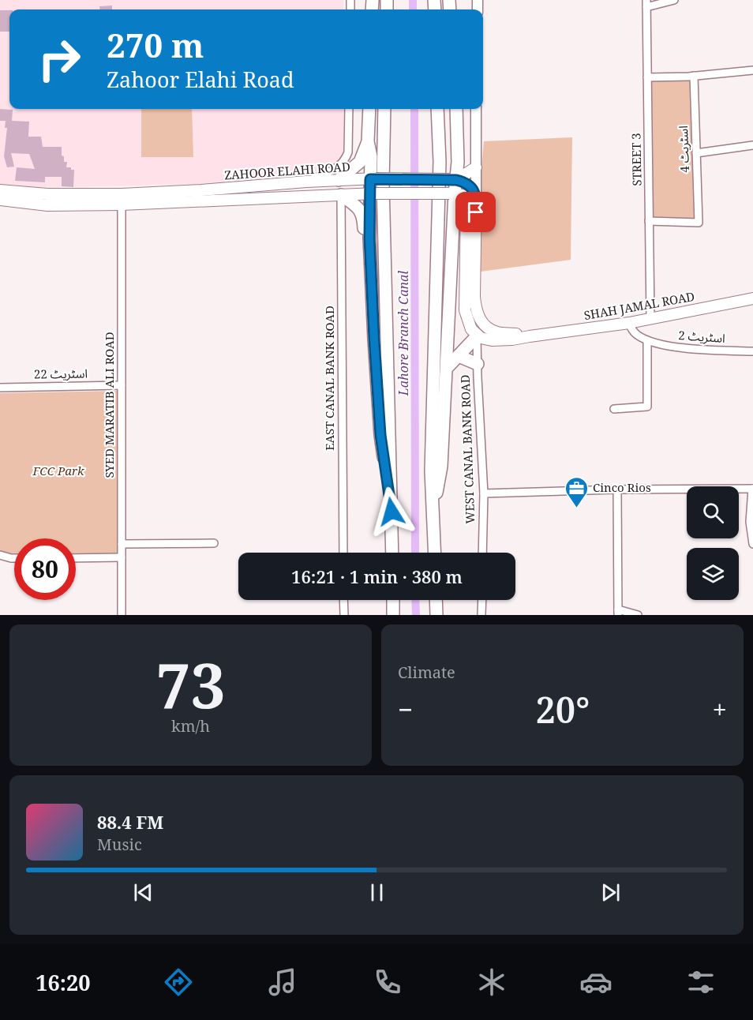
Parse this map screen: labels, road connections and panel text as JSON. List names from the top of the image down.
{
  "streets": {
    "main road": ["ZAHOOR ELAHI ROAD", "SHAH JAMAL ROAD"],
    "street": [
      "اسٹریٹ 4",
      "STREET 3",
      "اسٹریٹ 2",
      "اسٹریٹ 22",
      "EAST CANAL BANK ROAD",
      "SYED MARATIB ALI ROAD",
      "WEST CANAL BANK ROAD"
    ]
  },
  "crossings": [
    ["اسٹریٹ 4", "STREET 3"],
    ["STREET 3", "SHAH JAMAL ROAD"],
    ["ZAHOOR ELAHI ROAD", "EAST CANAL BANK ROAD"],
    ["ZAHOOR ELAHI ROAD", "SYED MARATIB ALI ROAD"],
    ["SHAH JAMAL ROAD", "اسٹریٹ 2"],
    ["SHAH JAMAL ROAD", "WEST CANAL BANK ROAD"],
    ["اسٹریٹ 22", "SYED MARATIB ALI ROAD"]
  ],
  "water": ["Lahore Branch Canal"],
  "parks": ["FCC Park"],
  "places": {
    "office": ["Cinco Rios"]
  },
  "page": {
    "turn": ["270 m", "Zahoor Elahi Road"],
    "limit": "80",
    "trip": "16:21 · 1 min · 380 m",
    "tile": [
      ["73", "km/h"],
      "Climate"
    ],
    "heat": ["−", "20°", "+"],
    "song": ["88.4 FM", "Music"],
    "tabs": "16:20"
  }
}
